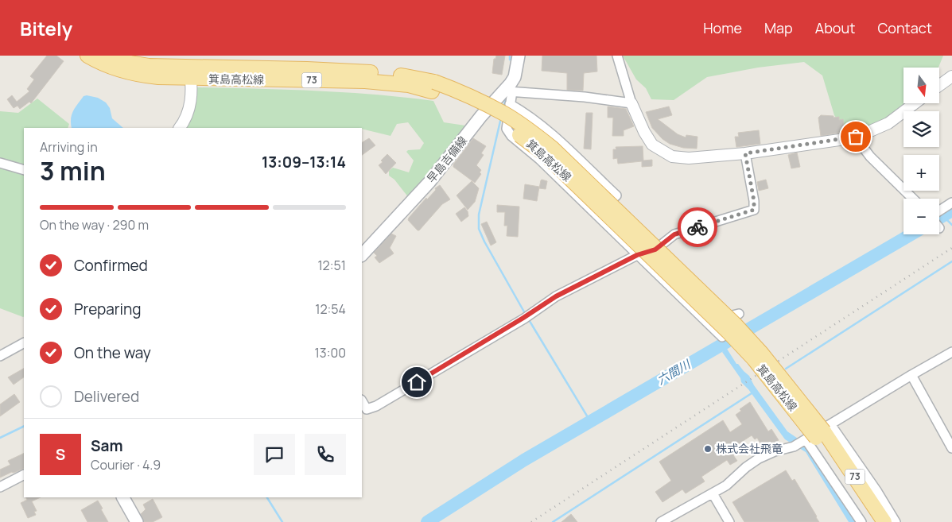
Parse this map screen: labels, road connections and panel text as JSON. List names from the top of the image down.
{
  "streets": {
    "main road": ["箕島高松線", "73", "早島吉備線"]
  },
  "water": ["六間川"],
  "places": ["株式会社飛竜"],
  "north": "bottom",
  "page": {
    "header": "Bitely",
    "nav": [
      "Home",
      "Map",
      "About",
      "Contact"
    ],
    "map_buttons": ["+", "−"],
    "heading": ["3 min", "Arriving in", "13:09–13:14"],
    "panel": ["Sam", "Courier · 4.9"],
    "bar": "On the way · 290 m",
    "list": [
      ["Confirmed", "12:51"],
      ["Preparing", "12:54"],
      ["On the way", "13:00"],
      "Delivered"
    ],
    "round": "S"
  }
}
